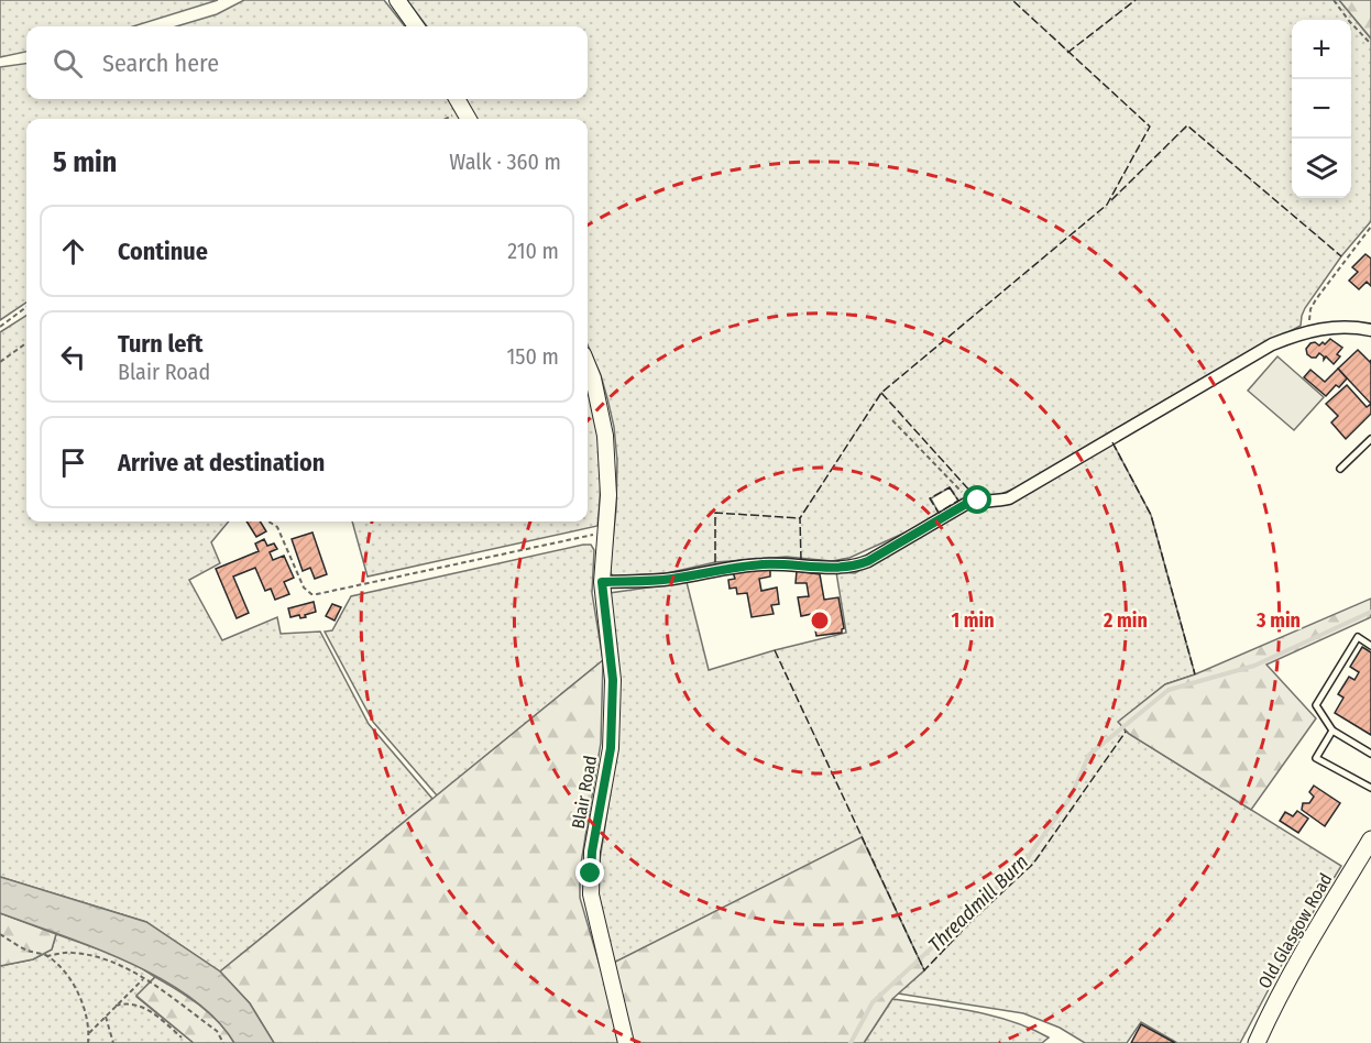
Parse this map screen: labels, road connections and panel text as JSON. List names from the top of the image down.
{
  "streets": {
    "main road": ["Old Glasgow Road"],
    "street": ["Blair Road"]
  },
  "water": ["Threadmill Burn"],
  "page": {
    "map_buttons": ["+", "−"],
    "search": "Search here",
    "heading": ["5 min", "Walk · 360 m"],
    "list": [
      ["Continue", "210 m"],
      ["Turn left", "Blair Road", "150 m"],
      "Arrive at destination"
    ]
  },
  "rings": ["1 min", "2 min", "3 min"]
}
